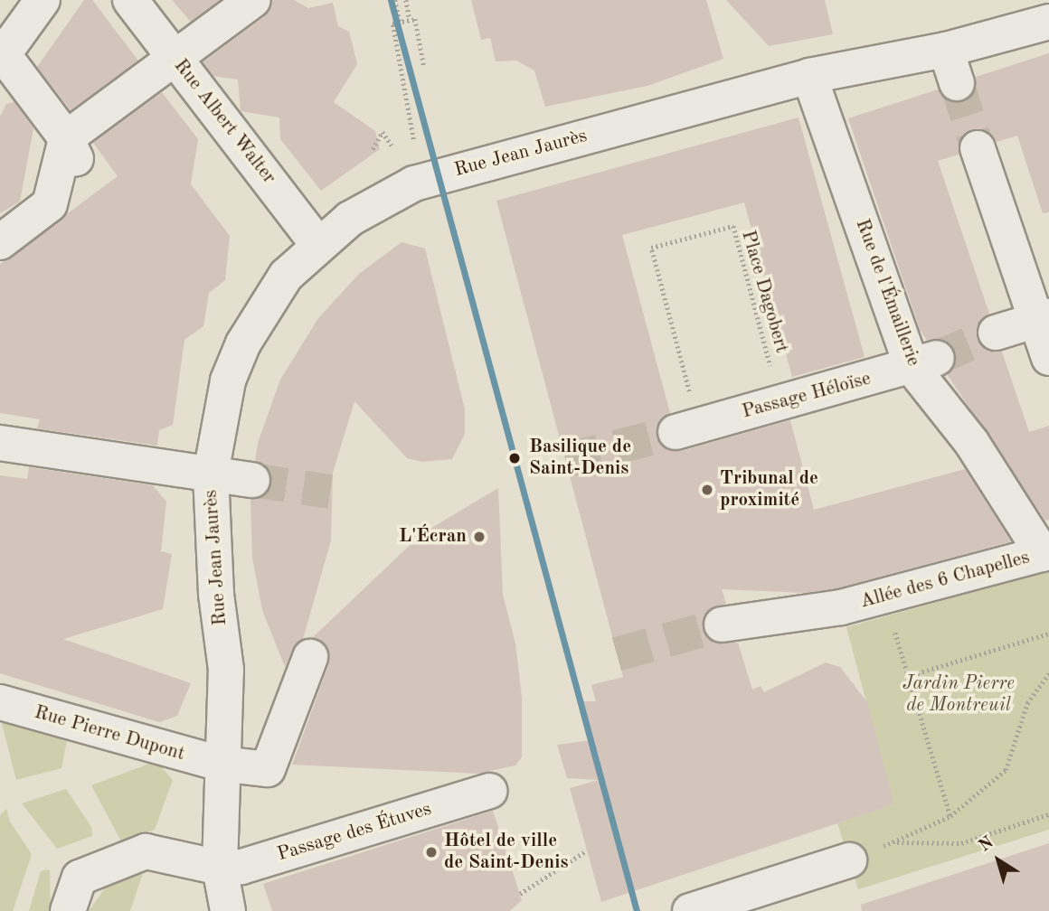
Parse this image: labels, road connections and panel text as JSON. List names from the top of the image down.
{
  "streets": {
    "street": [
      "Rue Albert Walter",
      "Rue Jean Jaurès",
      "Rue de l'Émaillerie",
      "Passage Héloïse",
      "Allée des 6 Chapelles",
      "Rue Pierre Dupont",
      "Passage des Étuves"
    ],
    "path": ["Place Dagobert"]
  },
  "crossings": [
    ["Rue Albert Walter", "Rue Jean Jaurès"],
    ["Rue Jean Jaurès", "Rue de l'Émaillerie"],
    ["Rue Jean Jaurès", "Rue Pierre Dupont"],
    ["Rue Jean Jaurès", "Passage des Étuves"],
    ["Place Dagobert", "Passage Héloïse"],
    ["Rue de l'Émaillerie", "Passage Héloïse"],
    ["Rue de l'Émaillerie", "Allée des 6 Chapelles"]
  ],
  "parks": ["Jardin Pierre de Montreuil"],
  "places": [
    "Basilique de Saint-Denis",
    "Tribunal de proximité",
    "L'Écran",
    "Hôtel de ville de Saint-Denis"
  ],
  "north": "top left"
}
